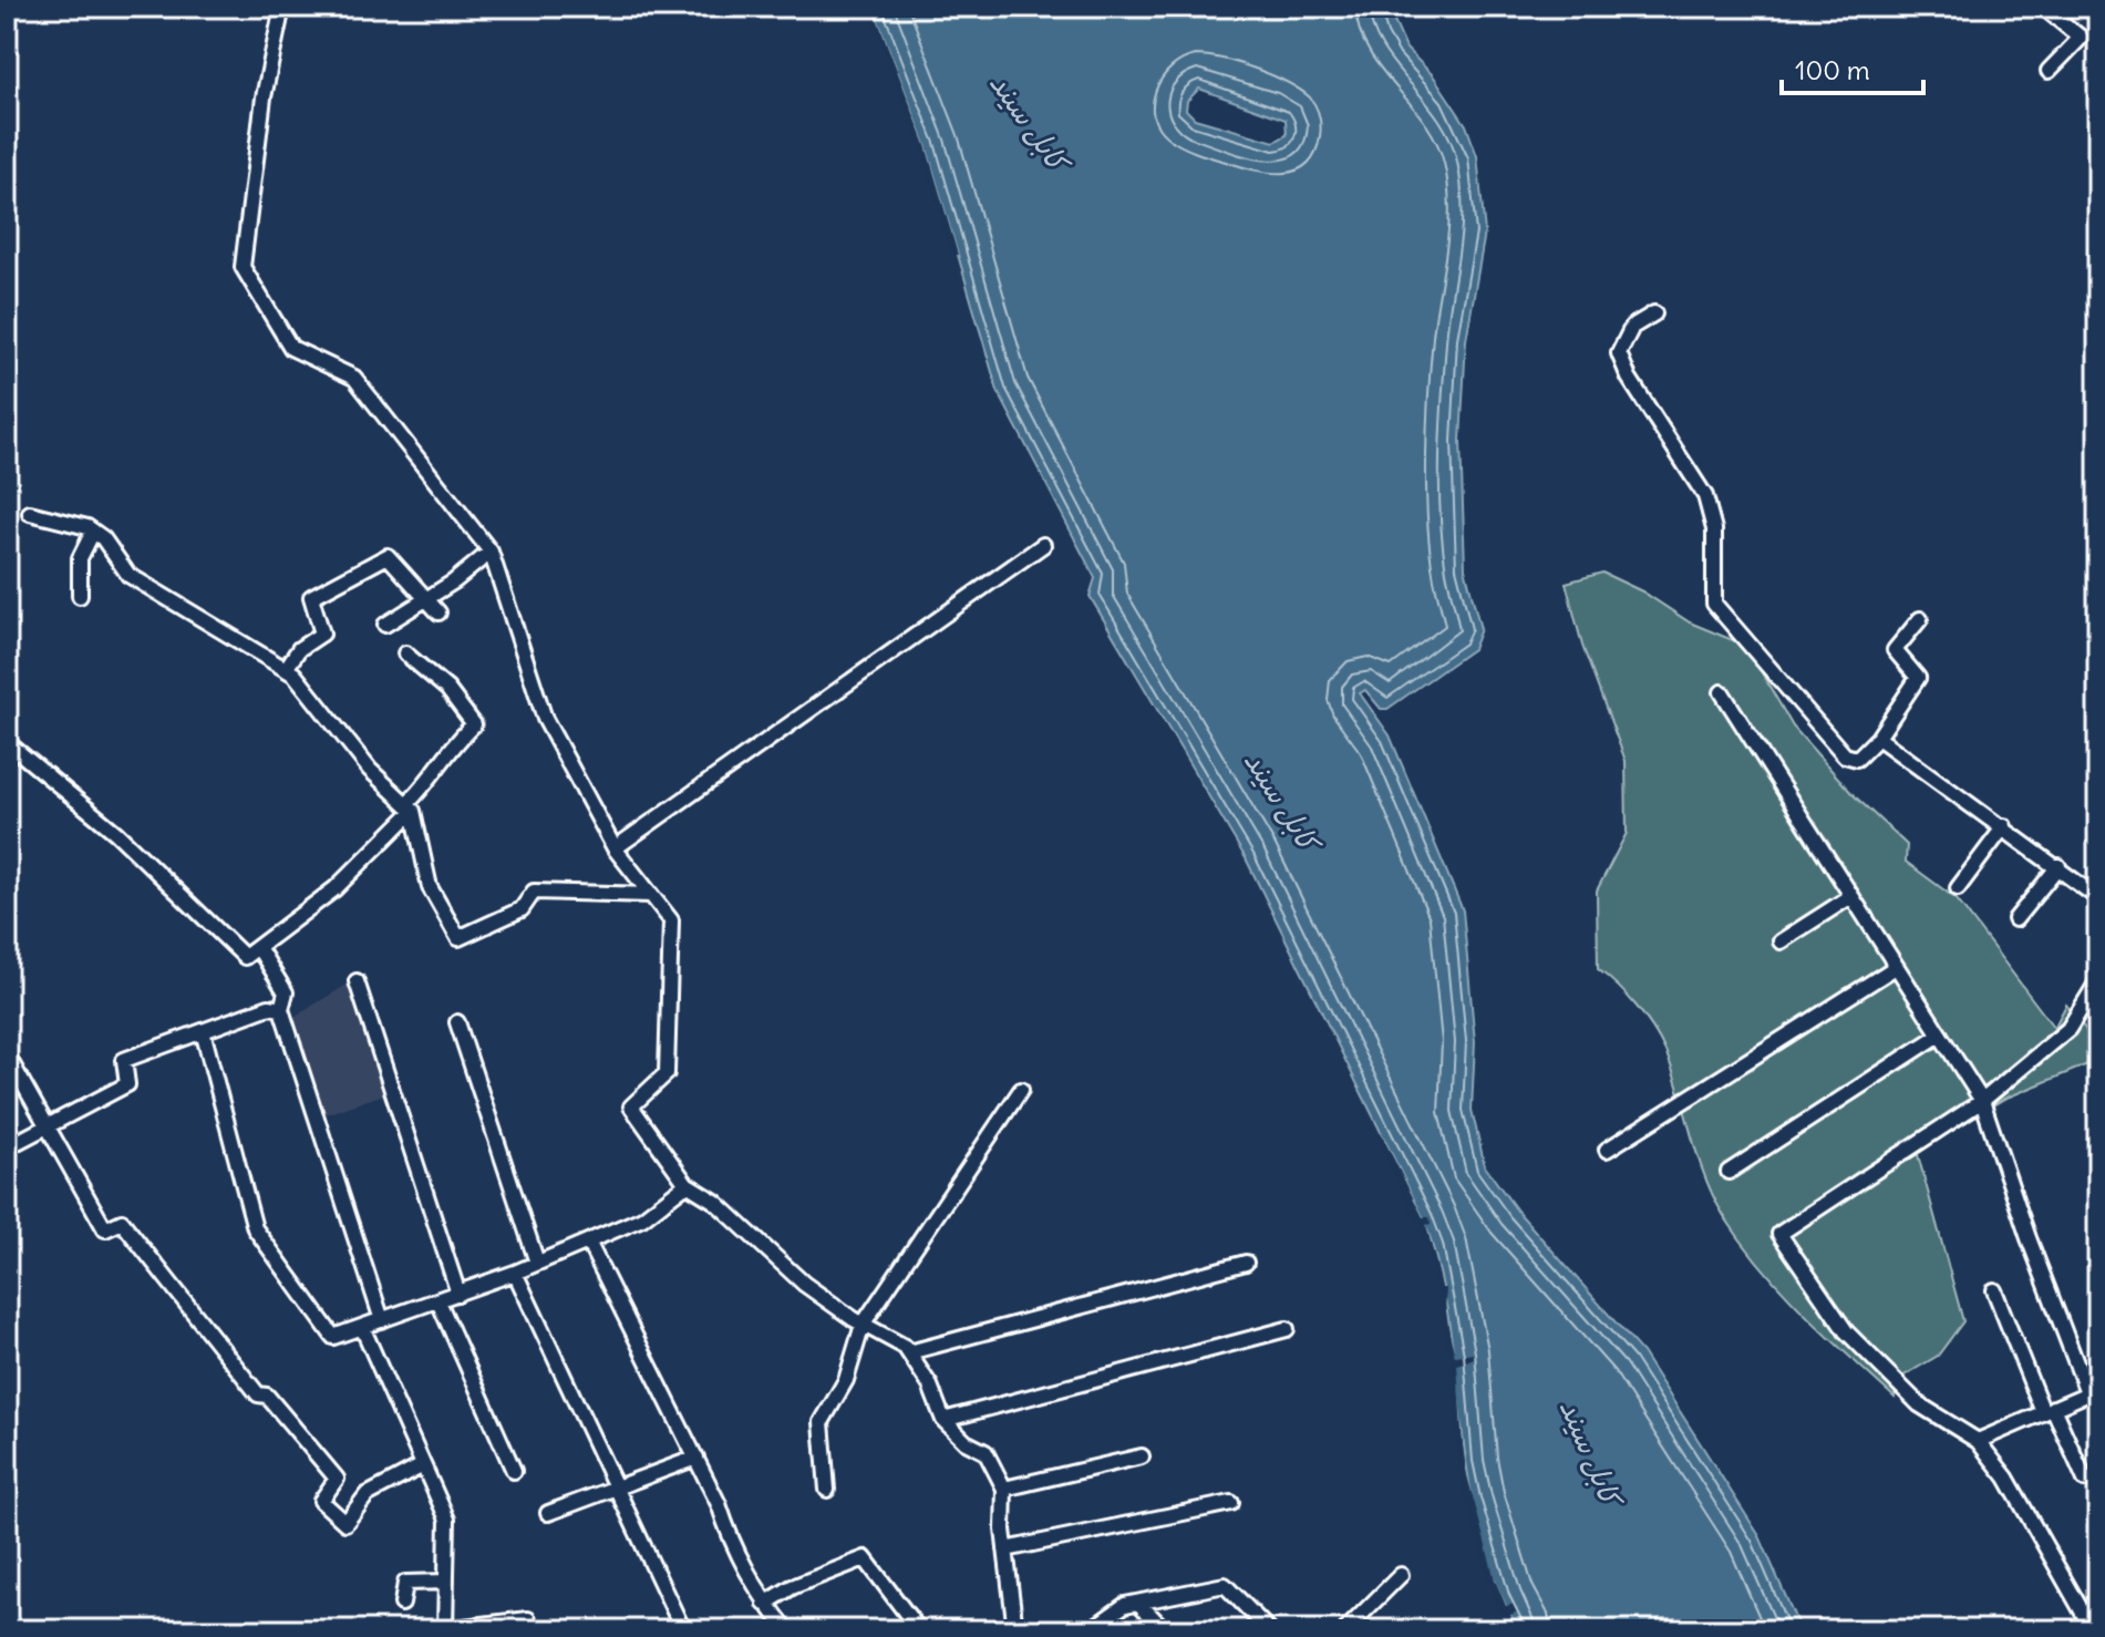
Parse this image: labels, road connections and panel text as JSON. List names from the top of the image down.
{
  "water": ["کابل سيند"],
  "scale_bar": "100 m"
}
